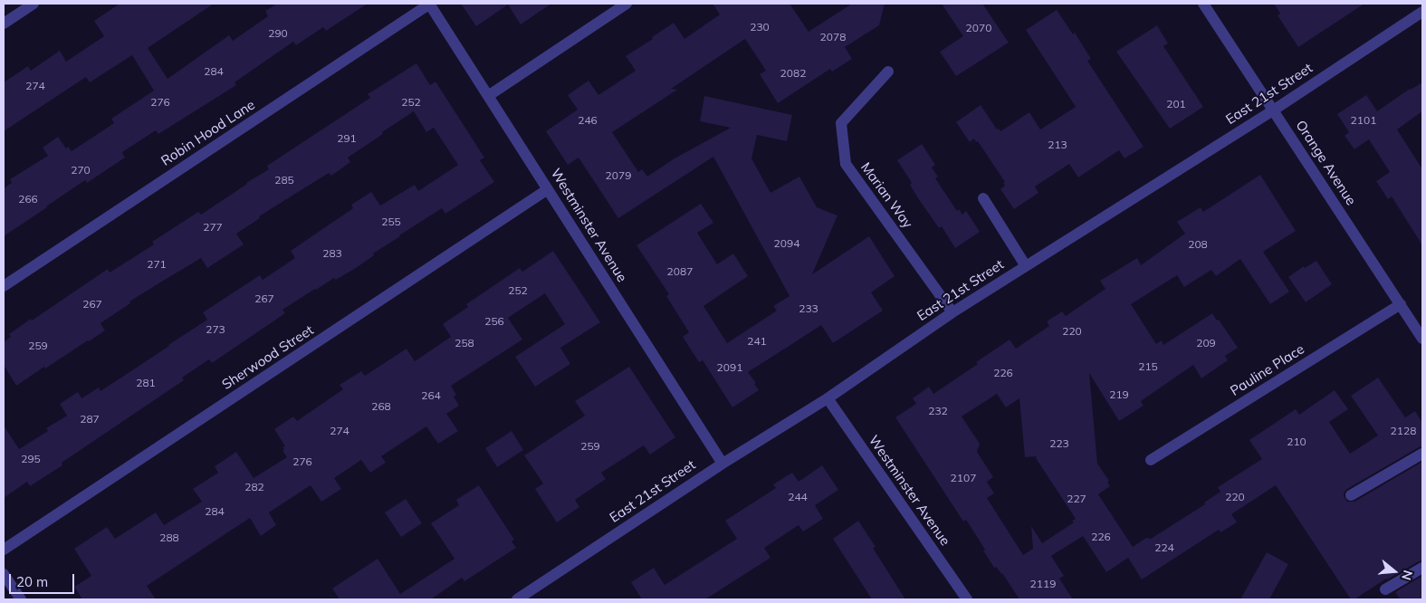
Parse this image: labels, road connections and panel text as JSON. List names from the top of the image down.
{
  "streets": {
    "street": [
      "East 21st Street",
      "Robin Hood Lane",
      "Orange Avenue",
      "Marian Way",
      "Westminster Avenue",
      "Sherwood Street",
      "Pauline Place"
    ]
  },
  "crossings": [
    ["East 21st Street", "Orange Avenue"],
    ["East 21st Street", "Marian Way"],
    ["East 21st Street", "Westminster Avenue"],
    ["Robin Hood Lane", "Westminster Avenue"],
    ["Orange Avenue", "Pauline Place"],
    ["Westminster Avenue", "Sherwood Street"]
  ],
  "house_numbers": [
    "230",
    "2070",
    "290",
    "2078",
    "284",
    "2082",
    "274",
    "276",
    "252",
    "201",
    "246",
    "2101",
    "291",
    "213",
    "270",
    "2079",
    "285",
    "266",
    "255",
    "277",
    "2094",
    "208",
    "283",
    "271",
    "2087",
    "252",
    "267",
    "267",
    "233",
    "256",
    "273",
    "220",
    "241",
    "258",
    "209",
    "259",
    "215",
    "2091",
    "226",
    "281",
    "219",
    "264",
    "268",
    "232",
    "287",
    "274",
    "2128",
    "210",
    "223",
    "259",
    "295",
    "276",
    "2107",
    "282",
    "244",
    "220",
    "227",
    "284",
    "226",
    "288",
    "224",
    "2119"
  ],
  "scale_bar": "20 m",
  "north": "right"
}
